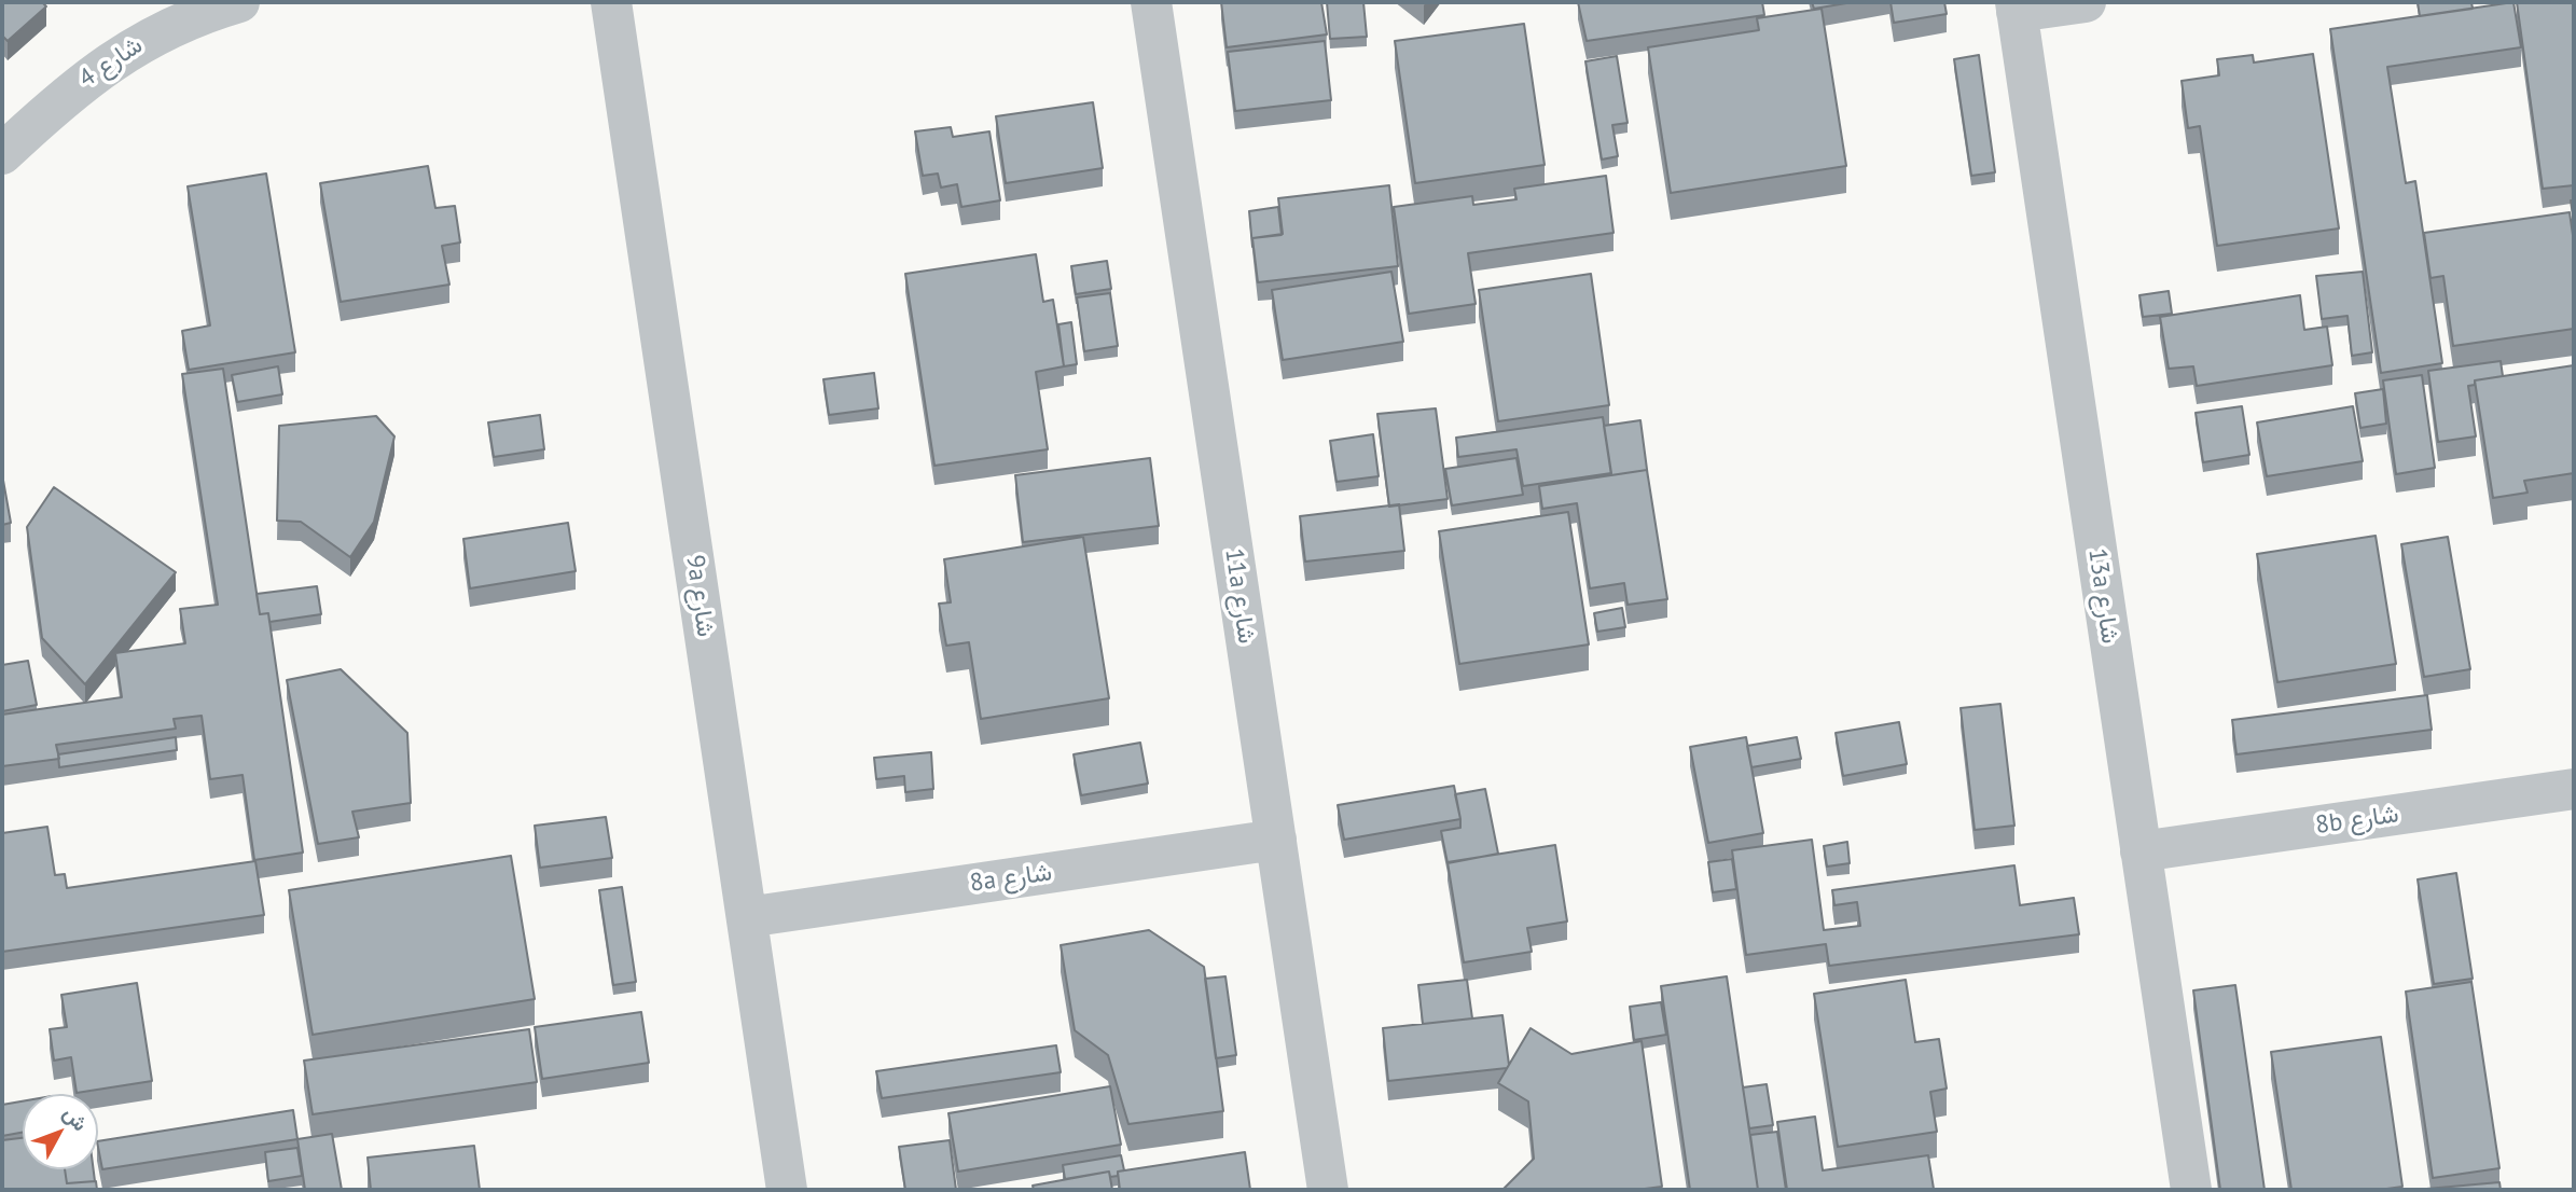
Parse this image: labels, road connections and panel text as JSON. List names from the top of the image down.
{
  "streets": {
    "street": [
      "شارع 4",
      "9a شارع",
      "11a شارع",
      "13a شارع",
      "8b شارع",
      "8a شارع"
    ]
  },
  "crossings": [
    ["9a شارع", "8a شارع"],
    ["11a شارع", "8a شارع"],
    ["13a شارع", "8b شارع"]
  ],
  "north": "top right"
}
